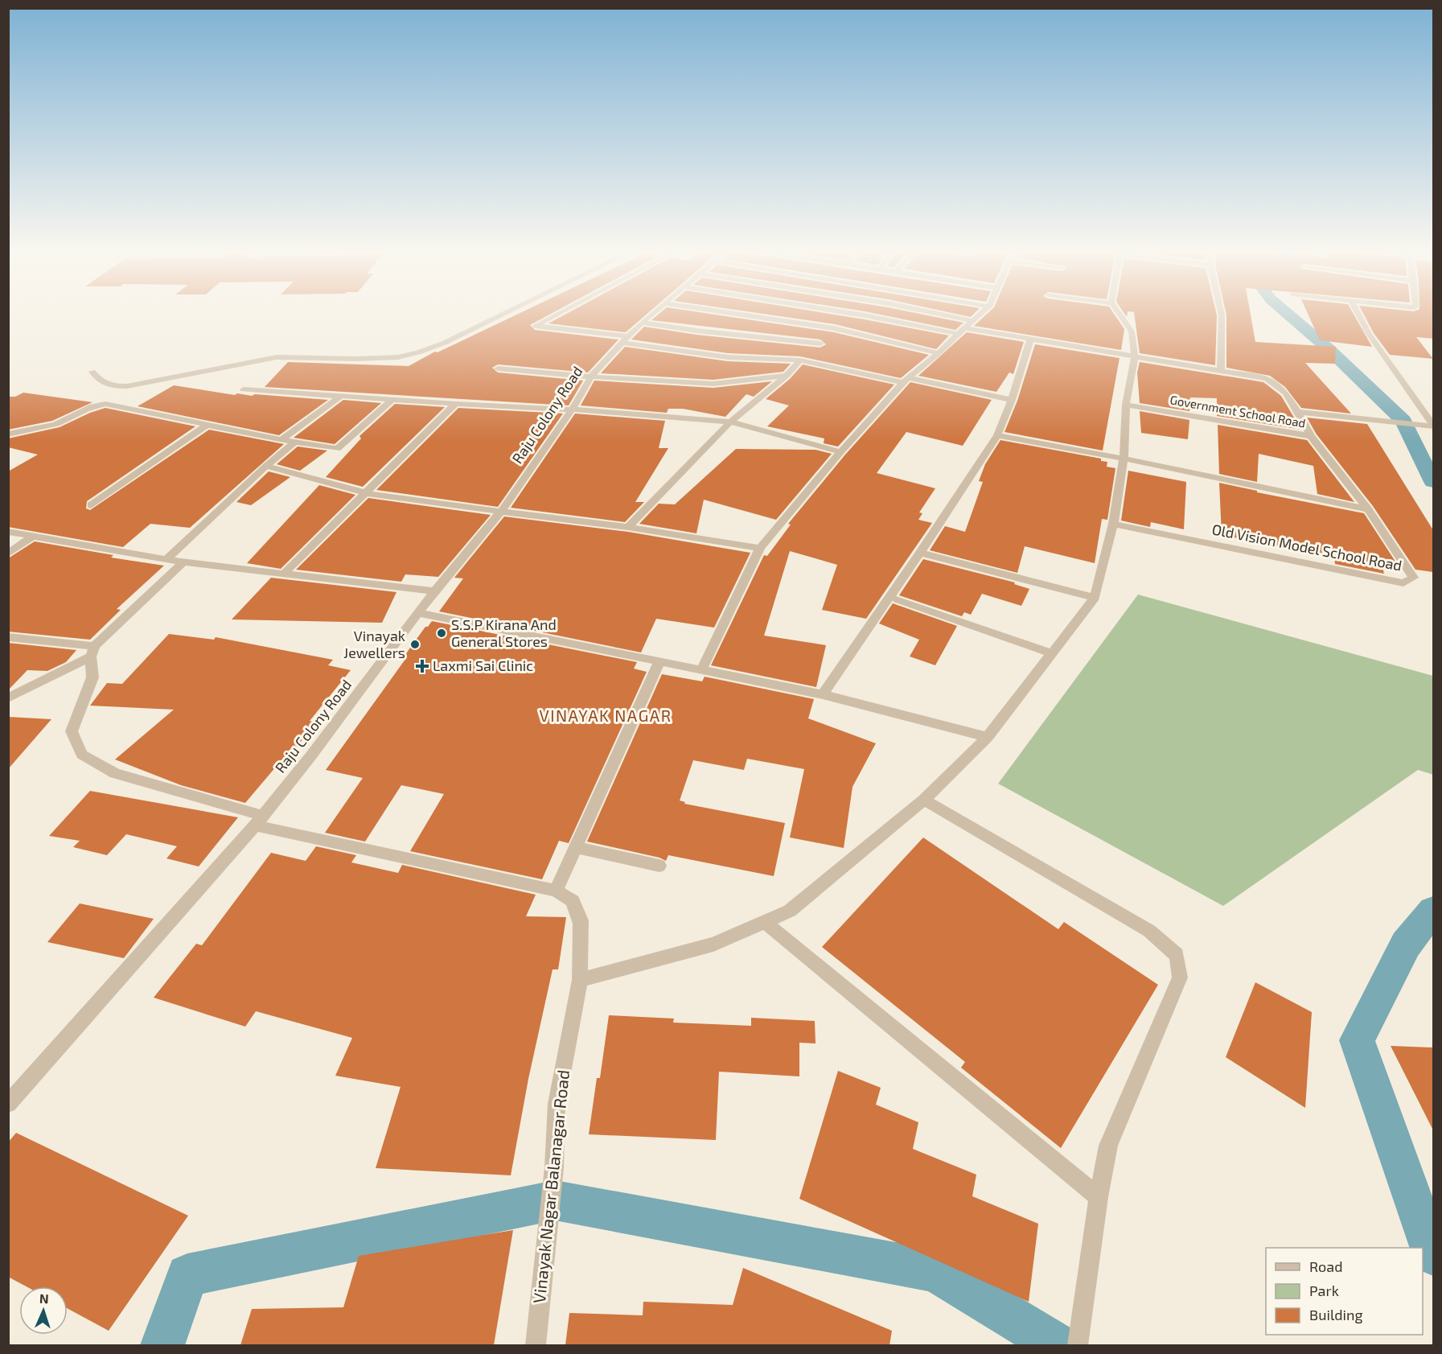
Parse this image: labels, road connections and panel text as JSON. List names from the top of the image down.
{
  "streets": {
    "street": [
      "Government School Road",
      "Raju Colony Road",
      "Old Vision Model School Road",
      "Vinayak Nagar Balanagar Road"
    ]
  },
  "crossings": [
    ["Government School Road", "Old Vision Model School Road"]
  ],
  "districts": ["VINAYAK NAGAR"],
  "places": {
    "other": ["S.S.P Kirana And General Stores", "Vinayak Jewellers"],
    "health": ["Laxmi Sai Clinic"]
  },
  "legend": ["Road", "Park", "Building"],
  "north": "top"
}
